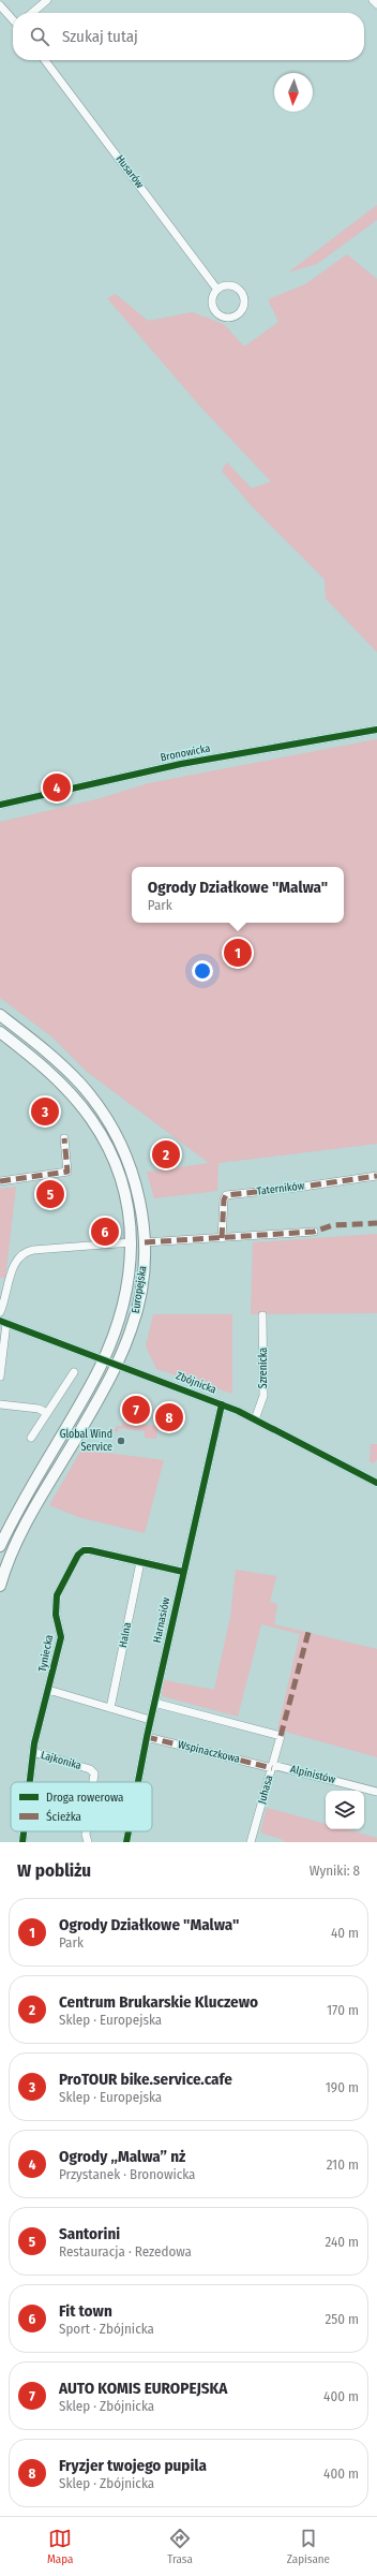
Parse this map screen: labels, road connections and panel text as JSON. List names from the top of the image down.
{
  "streets": {
    "main road": ["Europejska"],
    "street": [
      "Husarów",
      "Bronowicka",
      "Taterników",
      "Szrenicka",
      "Zbójnicka",
      "Harnasiów",
      "Halna",
      "Tyniecka",
      "Wspinaczkowa",
      "Lajkonika",
      "Alpinistów",
      "Juhasa"
    ]
  },
  "crossings": [
    ["Europejska", "Zbójnicka"],
    ["Szrenicka", "Zbójnicka"],
    ["Zbójnicka", "Harnasiów"],
    ["Harnasiów", "Tyniecka"],
    ["Harnasiów", "Wspinaczkowa"],
    ["Harnasiów", "Juhasa"],
    ["Halna", "Tyniecka"],
    ["Tyniecka", "Lajkonika"],
    ["Wspinaczkowa", "Alpinistów"],
    ["Wspinaczkowa", "Juhasa"],
    ["Alpinistów", "Juhasa"]
  ],
  "places": ["Global Wind Service"],
  "legend": ["Droga rowerowa", "Ścieżka"],
  "north": "bottom",
  "page": {
    "search": "Szukaj tutaj",
    "pins": [
      "4",
      "1",
      "3",
      "2",
      "5",
      "6",
      "7",
      "8"
    ],
    "popup": ["Ogrody Działkowe \"Malwa\"", "Park"],
    "heading": ["W pobliżu", "Wyniki: 8"],
    "list": [
      {
        "mark": "1",
        "name": "Ogrody Działkowe \"Malwa\"",
        "note": "Park",
        "value": "40 m"
      },
      {
        "mark": "2",
        "name": "Centrum Brukarskie Kluczewo",
        "note": "Sklep · Europejska",
        "value": "170 m"
      },
      {
        "mark": "3",
        "name": "ProTOUR bike.service.cafe",
        "note": "Sklep · Europejska",
        "value": "190 m"
      },
      {
        "mark": "4",
        "name": "Ogrody „Malwa” nż",
        "note": "Przystanek · Bronowicka",
        "value": "210 m"
      },
      {
        "mark": "5",
        "name": "Santorini",
        "note": "Restauracja · Rezedowa",
        "value": "240 m"
      },
      {
        "mark": "6",
        "name": "Fit town",
        "note": "Sport · Zbójnicka",
        "value": "250 m"
      },
      {
        "mark": "7",
        "name": "AUTO KOMIS EUROPEJSKA",
        "note": "Sklep · Zbójnicka",
        "value": "400 m"
      },
      {
        "mark": "8",
        "name": "Fryzjer twojego pupila",
        "note": "Sklep · Zbójnicka",
        "value": "400 m"
      }
    ],
    "nav": ["Mapa", "Trasa", "Zapisane"]
  }
}
